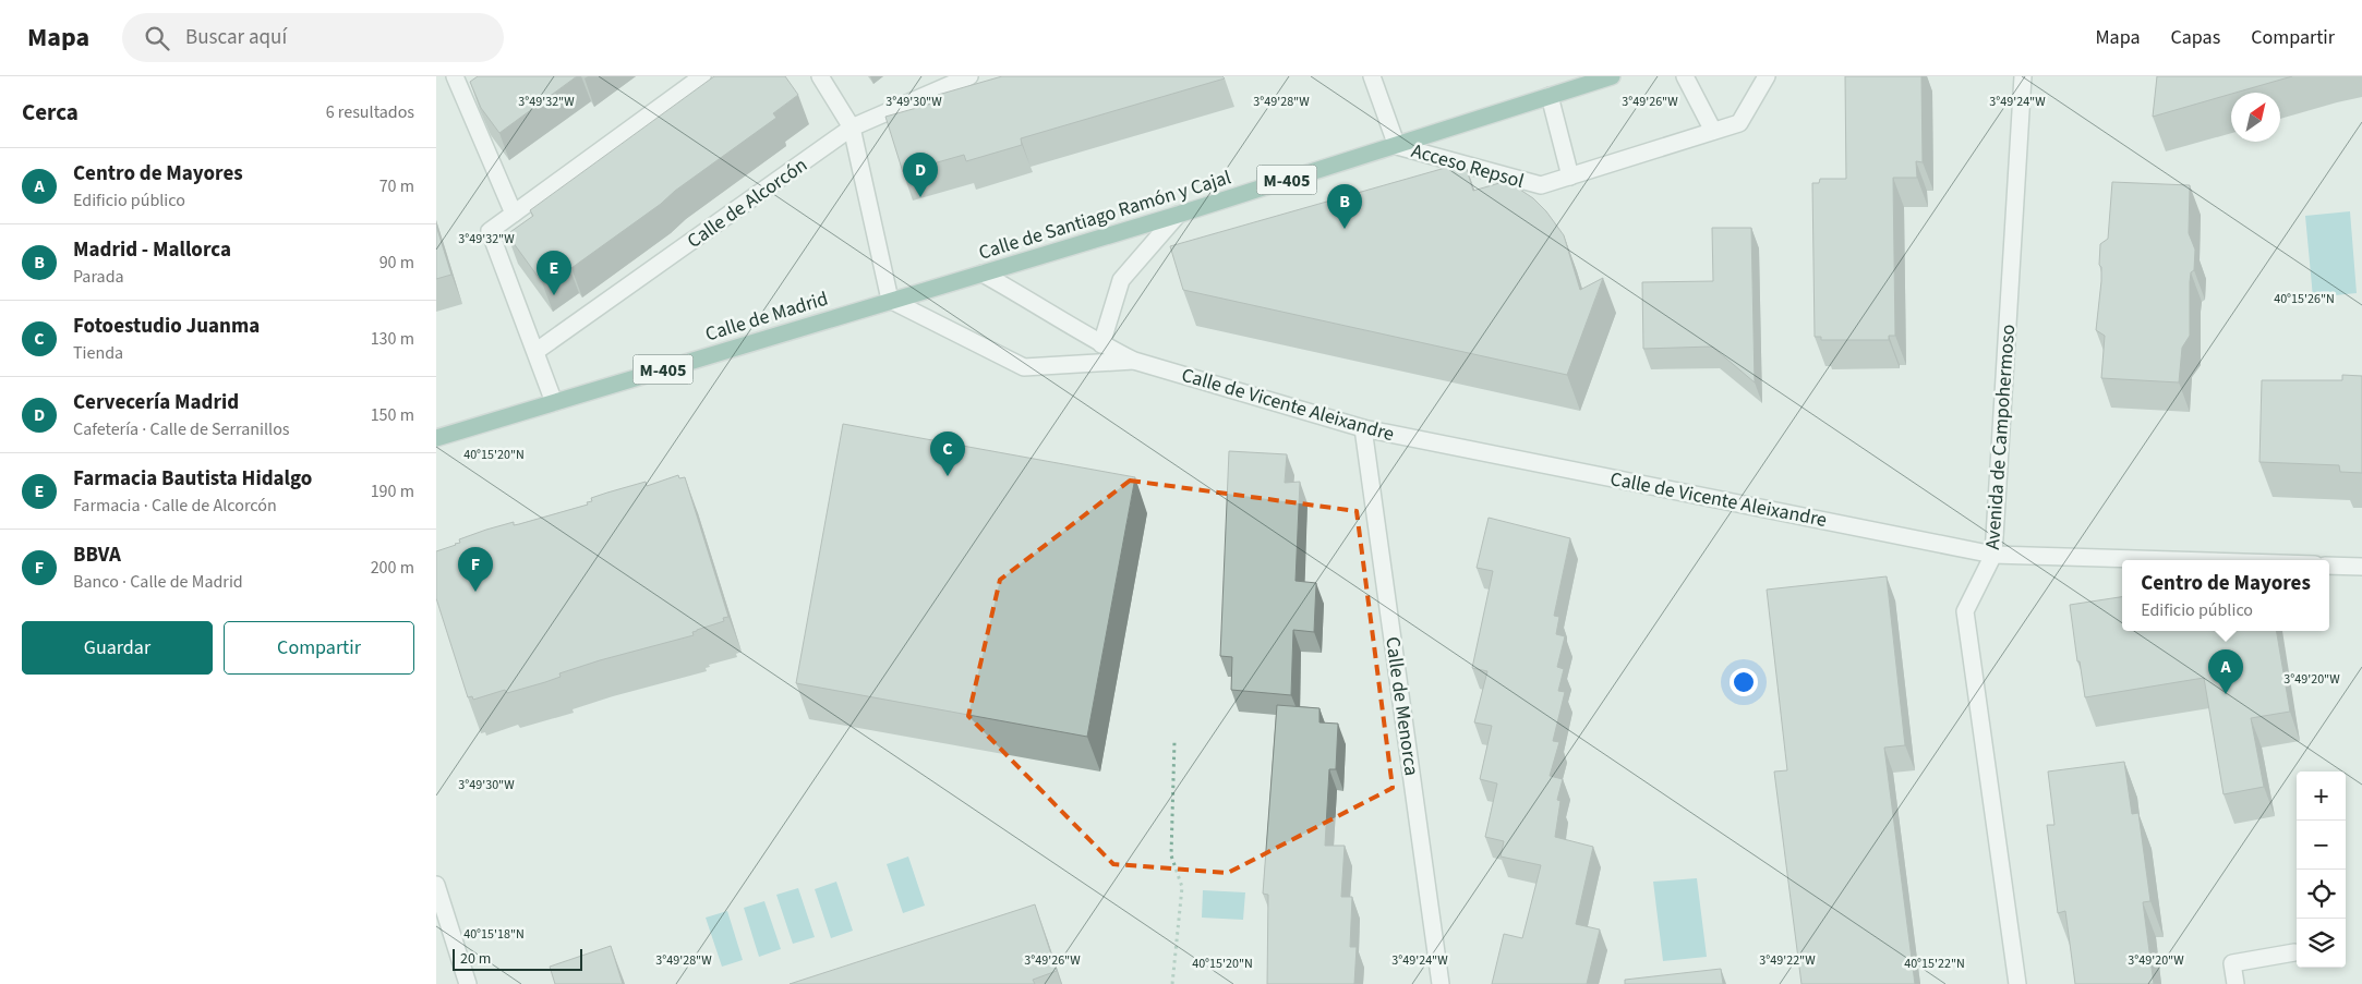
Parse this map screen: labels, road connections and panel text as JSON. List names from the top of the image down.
{
  "streets": {
    "main road": ["M-405", "Calle de Santiago Ramón y Cajal", "Calle de Madrid"],
    "street": [
      "Acceso Repsol",
      "Calle de Alcorcón",
      "Calle de Vicente Aleixandre",
      "Avenida de Campohermoso",
      "Calle de Menorca"
    ]
  },
  "crossings": [
    ["Acceso Repsol", "Calle de Santiago Ramón y Cajal"],
    ["Calle de Santiago Ramón y Cajal", "Calle de Madrid"],
    ["Calle de Santiago Ramón y Cajal", "Calle de Vicente Aleixandre"],
    ["Calle de Madrid", "Calle de Vicente Aleixandre"],
    ["Calle de Vicente Aleixandre", "Avenida de Campohermoso"],
    ["Calle de Vicente Aleixandre", "Calle de Menorca"]
  ],
  "scale_bar": "20 m",
  "north": "top right",
  "page": {
    "header": "Mapa",
    "search": "Buscar aquí",
    "nav": ["Mapa", "Capas", "Compartir"],
    "heading": ["Cerca", "6 resultados"],
    "list": [
      {
        "mark": "A",
        "name": "Centro de Mayores",
        "note": "Edificio público",
        "value": "70 m"
      },
      {
        "mark": "B",
        "name": "Madrid - Mallorca",
        "note": "Parada",
        "value": "90 m"
      },
      {
        "mark": "C",
        "name": "Fotoestudio Juanma",
        "note": "Tienda",
        "value": "130 m"
      },
      {
        "mark": "D",
        "name": "Cervecería Madrid",
        "note": "Cafetería · Calle de Serranillos",
        "value": "150 m"
      },
      {
        "mark": "E",
        "name": "Farmacia Bautista Hidalgo",
        "note": "Farmacia · Calle de Alcorcón",
        "value": "190 m"
      },
      {
        "mark": "F",
        "name": "BBVA",
        "note": "Banco · Calle de Madrid",
        "value": "200 m"
      }
    ],
    "pins": [
      "D",
      "B",
      "E",
      "C",
      "F",
      "A"
    ],
    "popup": ["Centro de Mayores", "Edificio público"],
    "buttons": ["Guardar", "Compartir"],
    "map_buttons": ["+", "−"],
    "scale": "20 m"
  },
  "coordinates": [
    "3°49'30\"W",
    "3°49'28\"W",
    "3°49'26\"W",
    "3°49'24\"W",
    "3°49'32\"W",
    "40°15'26\"N",
    "40°15'20\"N",
    "3°49'20\"W",
    "40°15'18\"N",
    "3°49'22\"W",
    "40°15'22\"N"
  ]
}
